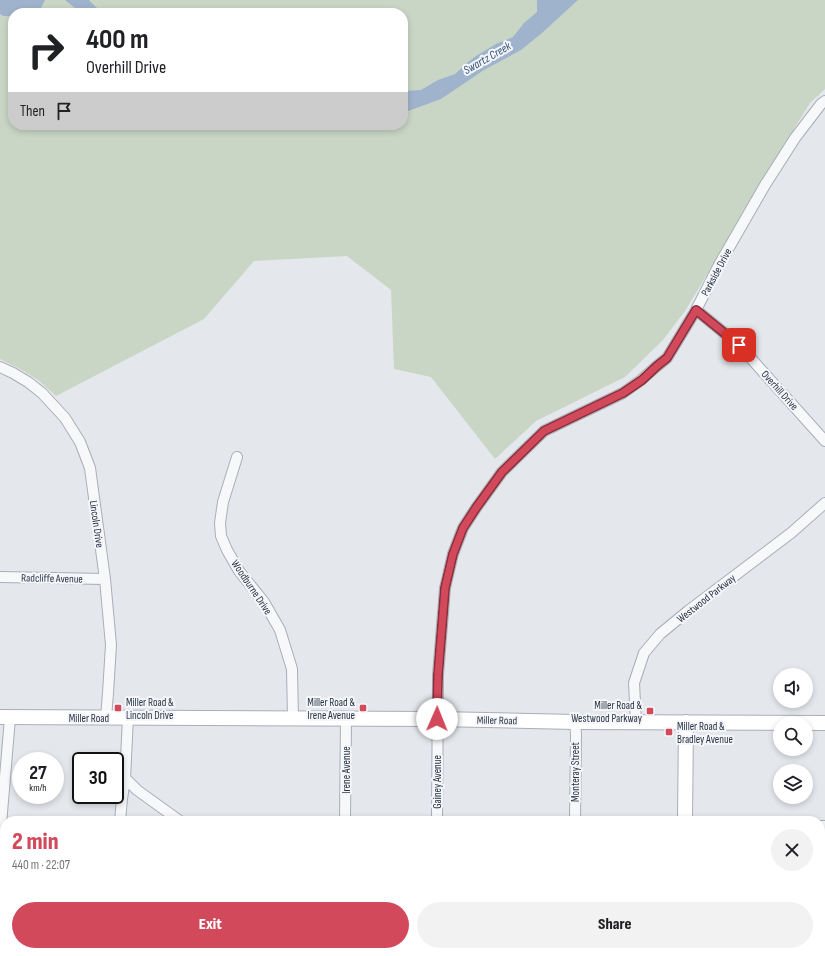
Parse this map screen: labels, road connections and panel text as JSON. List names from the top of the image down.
{
  "streets": {
    "main road": ["Miller Road"],
    "street": [
      "Parkside Drive",
      "Overhill Drive",
      "Lincoln Drive",
      "Radcliffe Avenue",
      "Woodburne Drive",
      "Westwood Parkway",
      "Irene Avenue",
      "Monteray Street",
      "Gainey Avenue"
    ]
  },
  "crossings": [
    ["Parkside Drive", "Overhill Drive"],
    ["Parkside Drive", "Miller Road"],
    ["Parkside Drive", "Gainey Avenue"],
    ["Lincoln Drive", "Radcliffe Avenue"],
    ["Lincoln Drive", "Miller Road"],
    ["Woodburne Drive", "Miller Road"],
    ["Westwood Parkway", "Miller Road"],
    ["Miller Road", "Irene Avenue"],
    ["Miller Road", "Monteray Street"],
    ["Miller Road", "Gainey Avenue"]
  ],
  "water": ["Swartz Creek"],
  "places": {
    "transit": [
      "Miller Road & Lincoln Drive",
      "Miller Road & Irene Avenue",
      "Miller Road & Westwood Parkway",
      "Miller Road & Bradley Avenue"
    ]
  },
  "page": {
    "turn": ["400 m", "Overhill Drive"],
    "then": "Then",
    "speed": "27 km/h",
    "limit": "30",
    "heading": ["2 min", "440 m · 22:07"],
    "buttons": ["Exit", "Share"]
  }
}
